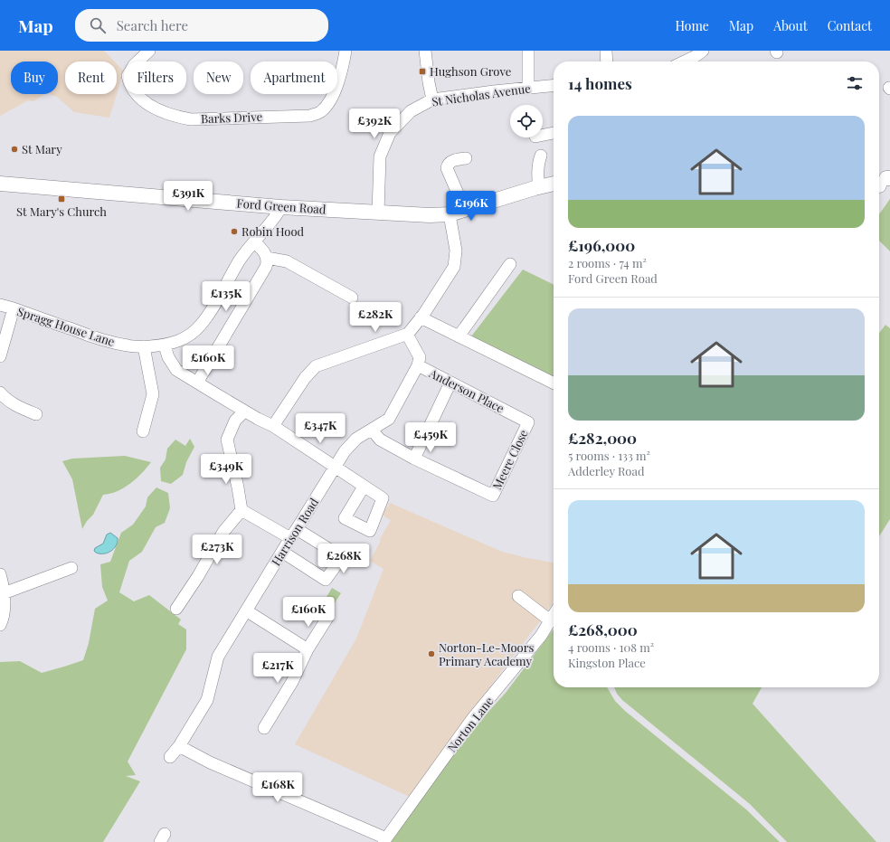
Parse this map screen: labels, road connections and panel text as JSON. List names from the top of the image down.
{
  "streets": {
    "main road": ["Ford Green Road"],
    "street": [
      "St Nicholas Avenue",
      "Barks Drive",
      "Spragg House Lane",
      "Anderson Place",
      "Meere Close",
      "Harrison Road",
      "Norton Lane"
    ]
  },
  "crossings": [
    ["St Nicholas Avenue", "Ford Green Road"],
    ["Ford Green Road", "Spragg House Lane"],
    ["Anderson Place", "Meere Close"],
    ["Anderson Place", "Harrison Road"]
  ],
  "places": {
    "transit": ["Hughson Grove", "St Mary's Church"],
    "other": ["St Mary", "Robin Hood", "Norton-Le-Moors Primary Academy"]
  },
  "page": {
    "header": "Map",
    "search": "Search here",
    "nav": [
      "Home",
      "Map",
      "About",
      "Contact"
    ],
    "chip": [
      "Buy",
      "Rent",
      "Filters",
      "New",
      "Apartment"
    ],
    "heading": "14 homes",
    "list": [
      {
        "name": "£196,000",
        "note": "2 rooms · 74 m² · Ford Green Road"
      },
      {
        "name": "£282,000",
        "note": "5 rooms · 133 m² · Adderley Road"
      },
      {
        "name": "£268,000",
        "note": "4 rooms · 108 m² · Kingston Place"
      }
    ],
    "price": [
      "£392K",
      "£391K",
      "£196K",
      "£135K",
      "£282K",
      "£160K",
      "£347K",
      "£459K",
      "£349K",
      "£273K",
      "£268K",
      "£160K",
      "£217K",
      "£168K"
    ]
  }
}
